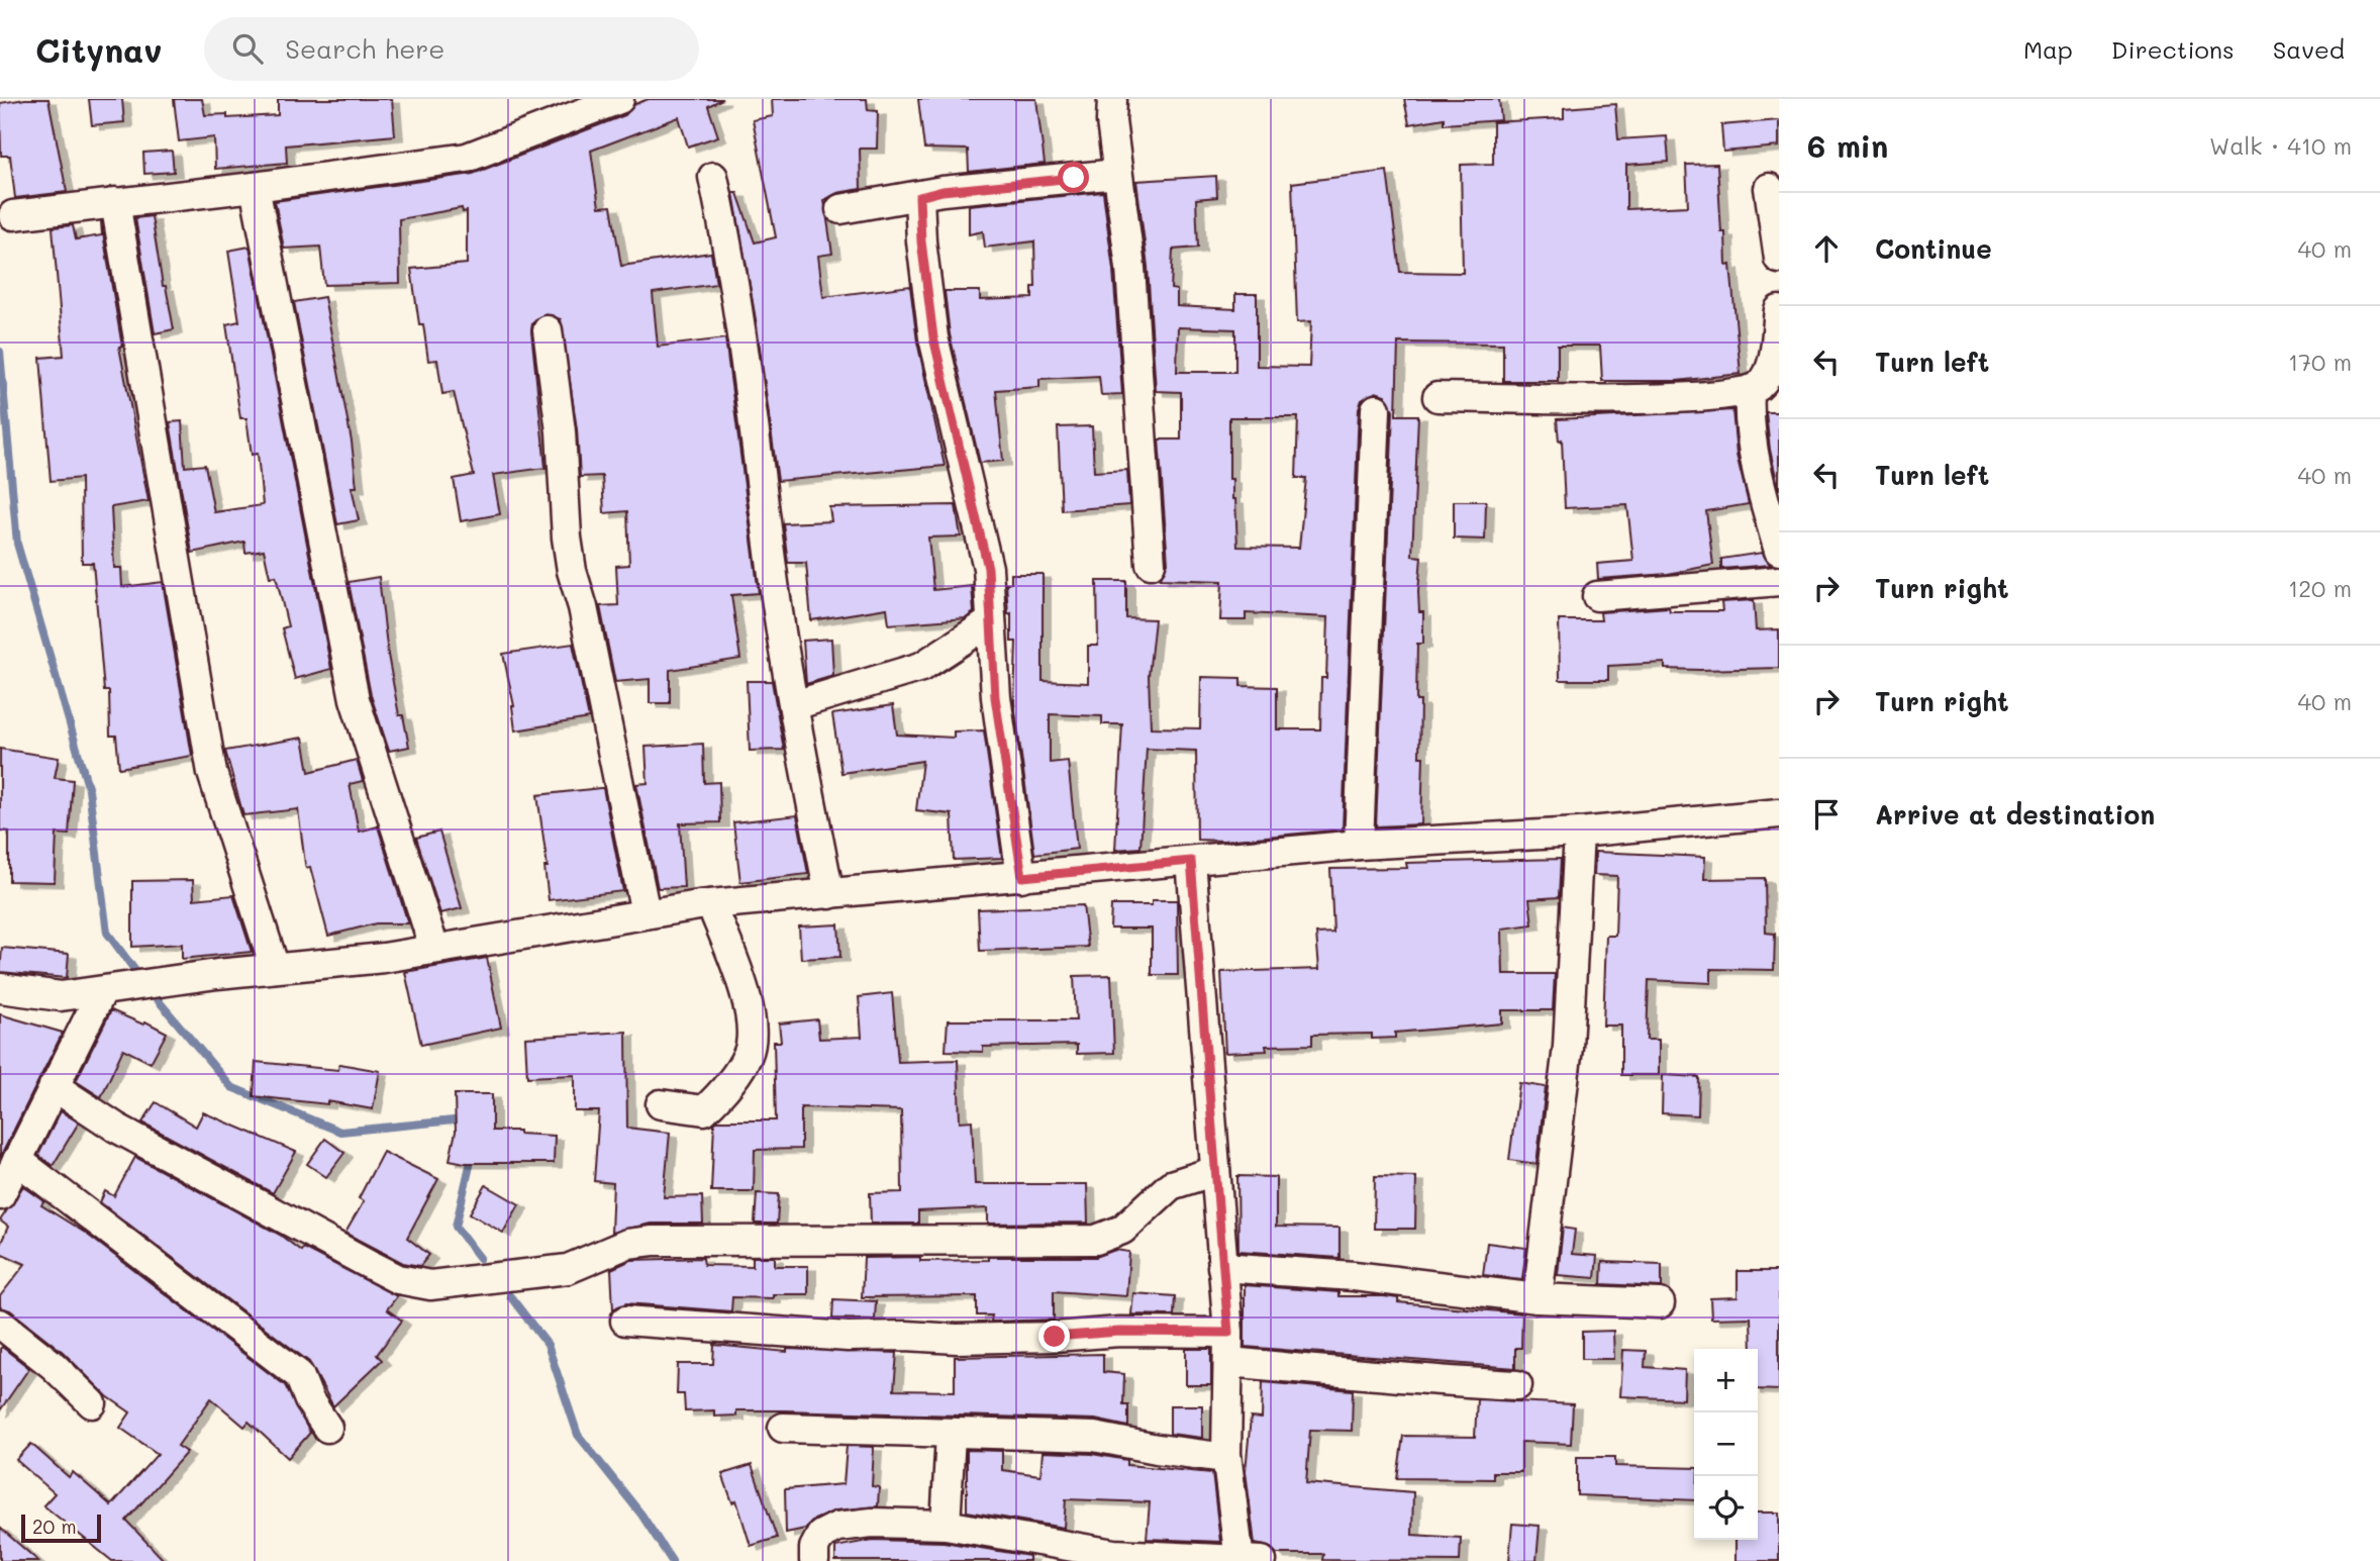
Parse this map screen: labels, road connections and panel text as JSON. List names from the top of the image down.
{
  "scale_bar": "20 m",
  "page": {
    "header": "Citynav",
    "search": "Search here",
    "nav": ["Map", "Directions", "Saved"],
    "heading": ["6 min", "Walk · 410 m"],
    "list": [
      ["Continue", "40 m"],
      ["Turn left", "170 m"],
      ["Turn left", "40 m"],
      ["Turn right", "120 m"],
      ["Turn right", "40 m"],
      "Arrive at destination"
    ],
    "map_buttons": ["+", "−"],
    "scale": "20 m"
  }
}
